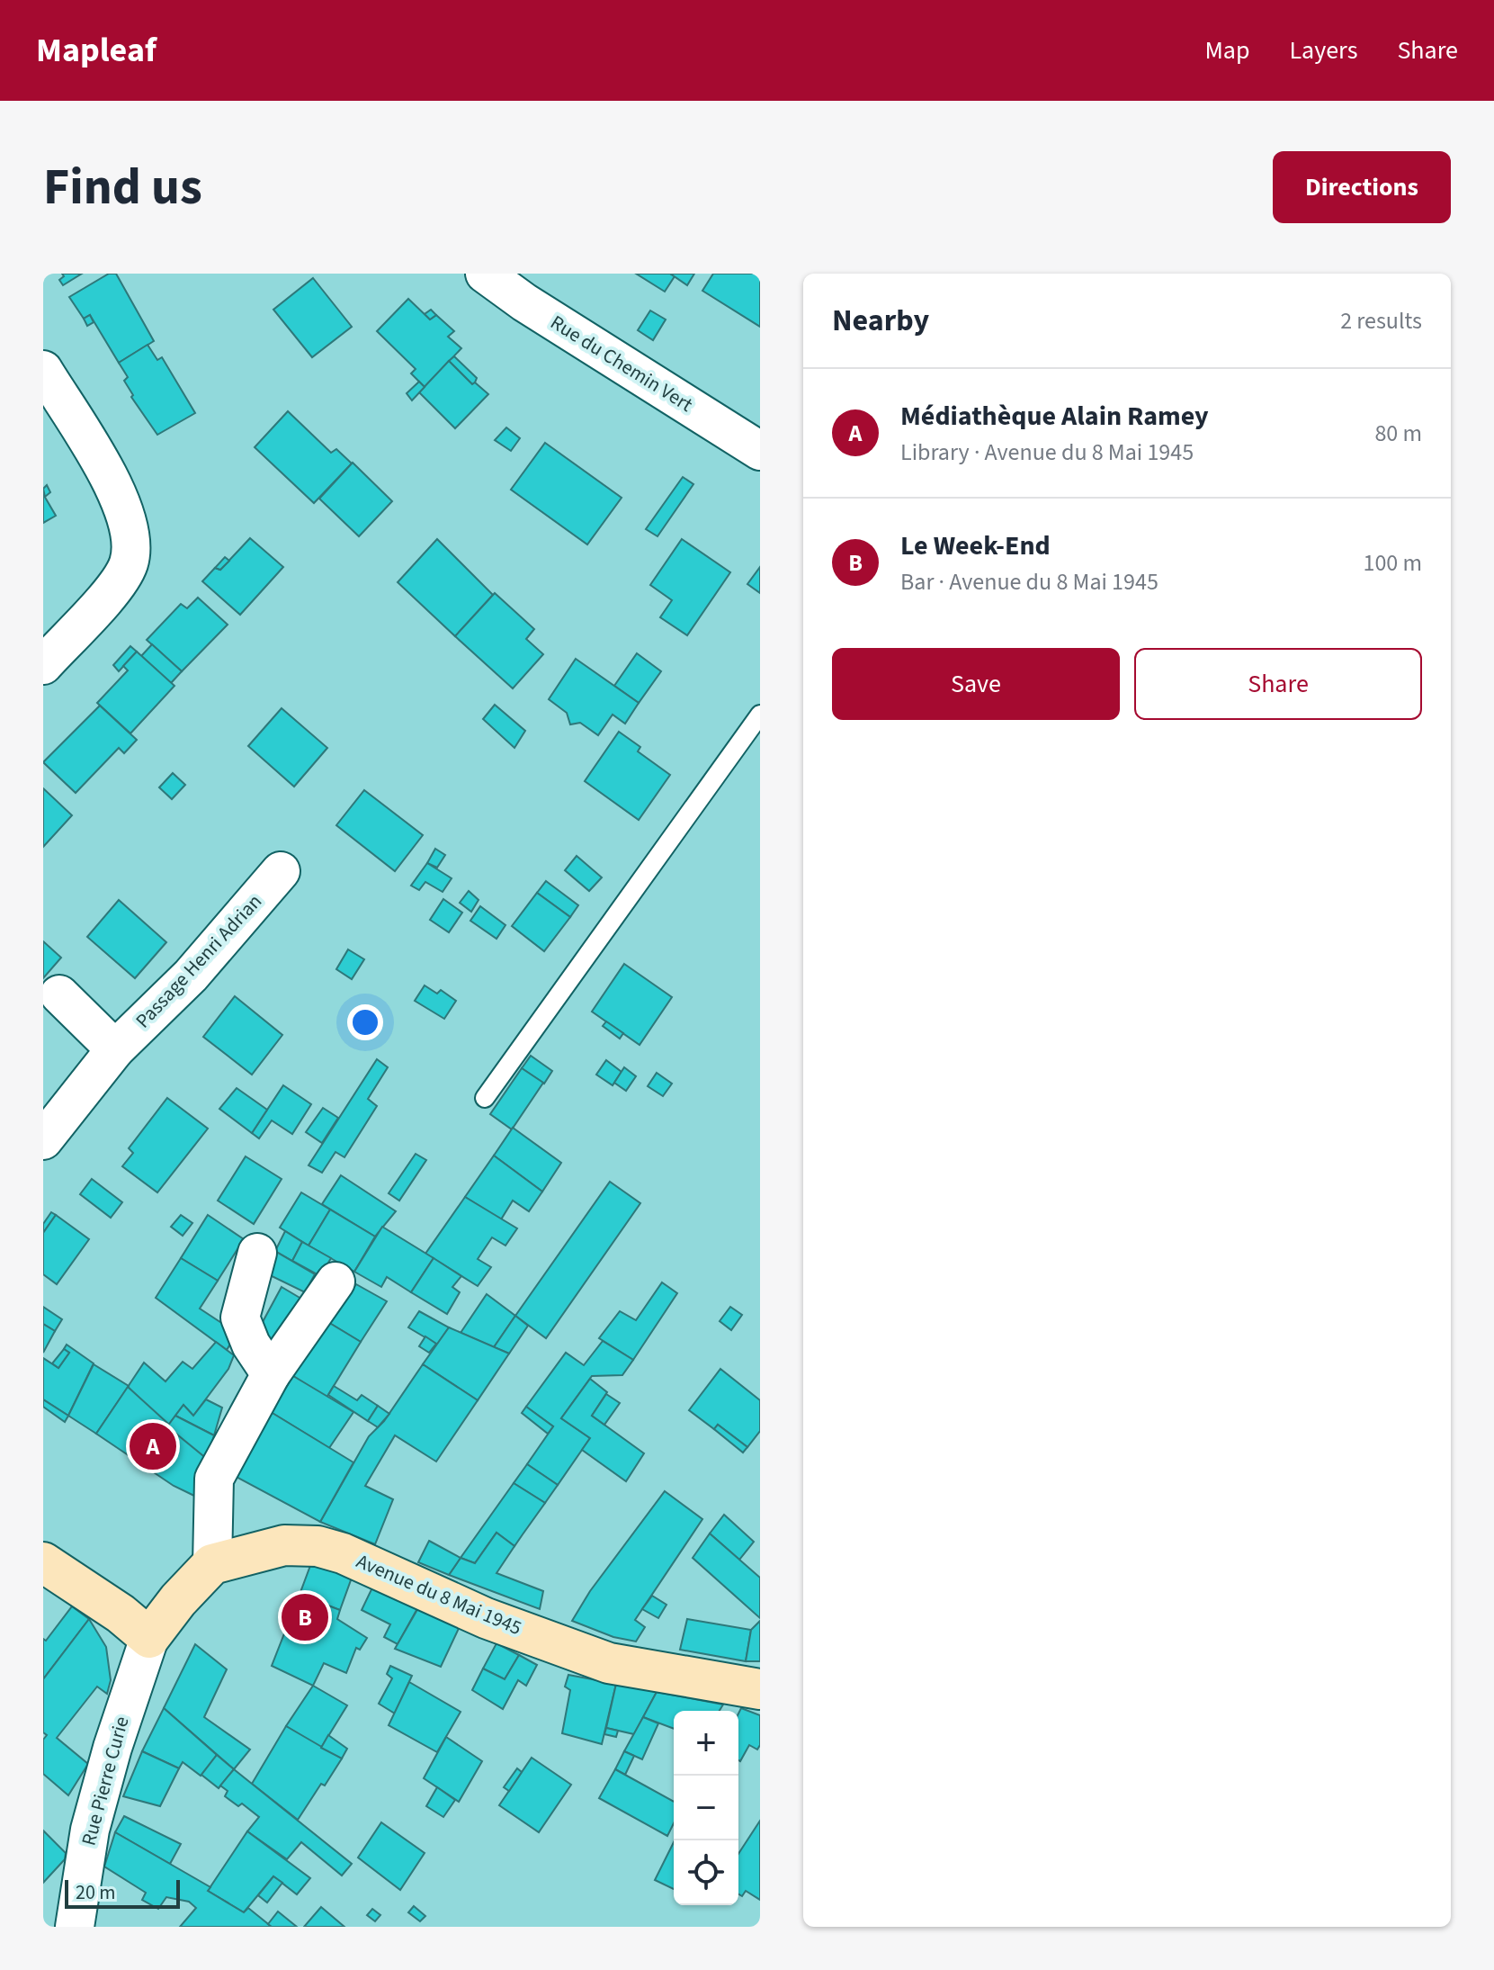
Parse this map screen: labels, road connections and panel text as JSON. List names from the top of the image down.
{
  "streets": {
    "street": [
      "Rue du Chemin Vert",
      "Passage Henri Adrian",
      "Avenue du 8 Mai 1945",
      "Rue Pierre Curie"
    ]
  },
  "scale_bar": "20 m",
  "page": {
    "header": "Mapleaf",
    "nav": ["Map", "Layers", "Share"],
    "buttons": [
      "Directions",
      ["Save", "Share"]
    ],
    "title": "Find us",
    "heading": ["Nearby", "2 results"],
    "list": [
      {
        "mark": "A",
        "name": "Médiathèque Alain Ramey",
        "note": "Library · Avenue du 8 Mai 1945",
        "value": "80 m"
      },
      {
        "mark": "B",
        "name": "Le Week-End",
        "note": "Bar · Avenue du 8 Mai 1945",
        "value": "100 m"
      }
    ],
    "pins": ["A", "B"],
    "map_buttons": ["+", "−"],
    "scale": "20 m"
  }
}
